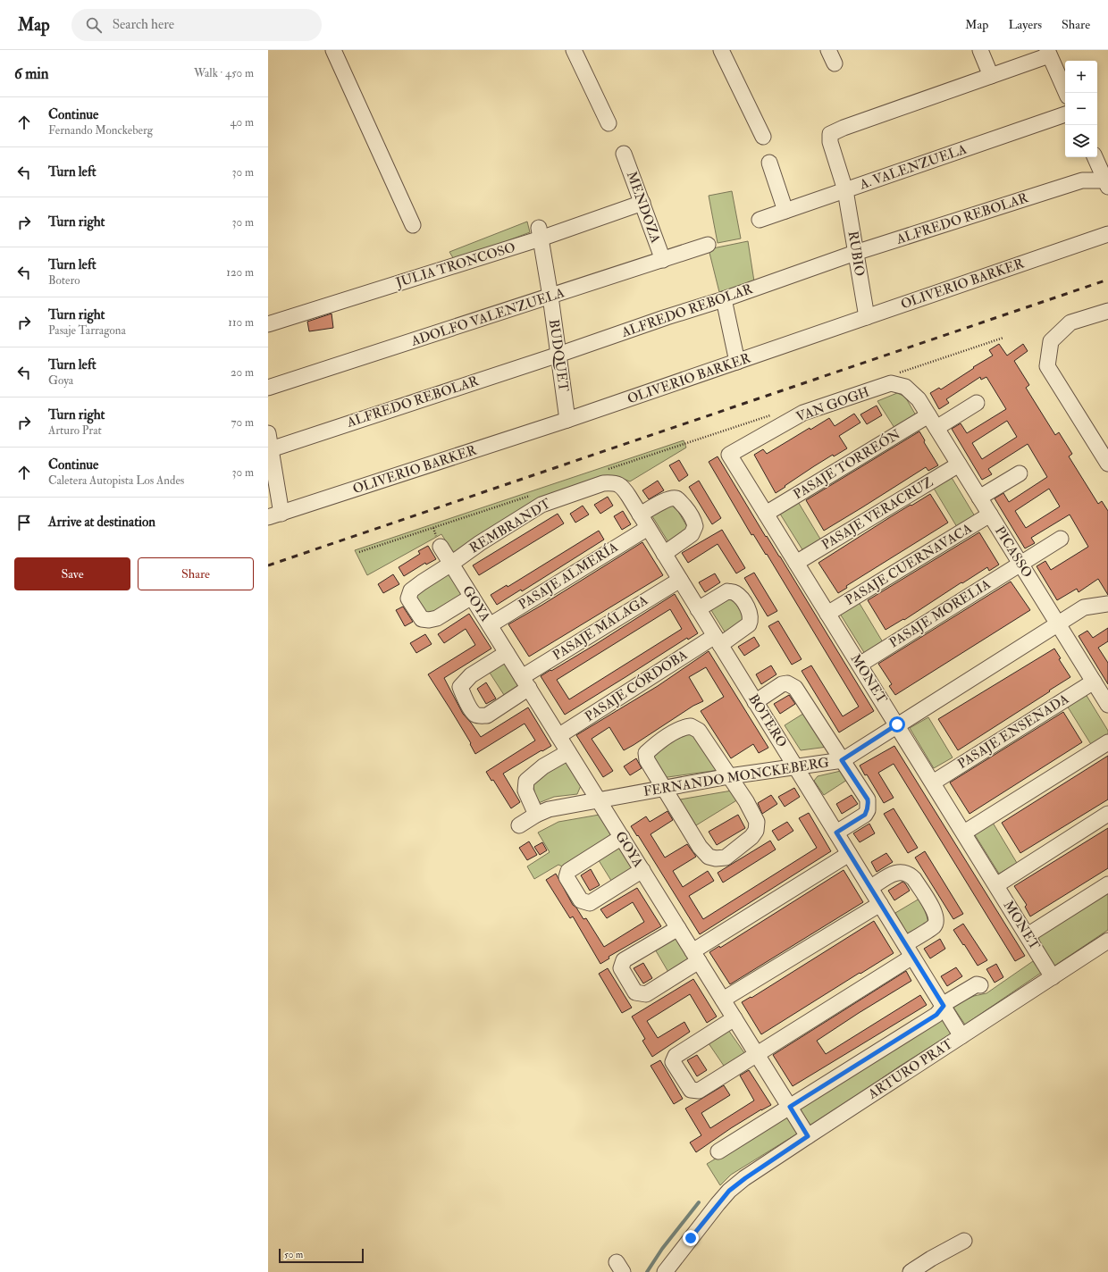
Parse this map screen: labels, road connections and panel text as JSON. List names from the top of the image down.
{
  "streets": {
    "street": [
      "A. VALENZUELA",
      "MENDOZA",
      "ALFREDO REBOLAR",
      "RUBIO",
      "JULIA TRONCOSO",
      "OLIVERIO BARKER",
      "ADOLFO VALENZUELA",
      "BUDQUET",
      "VAN GOGH",
      "PASAJE TORREÓN",
      "PASAJE VERACRUZ",
      "REMBRANDT",
      "PICASSO",
      "PASAJE CUERNAVACA",
      "PASAJE ALMERÍA",
      "GOYA",
      "PASAJE MORELIA",
      "PASAJE MÁLAGA",
      "MONET",
      "PASAJE CÓRDOBA",
      "BOTERO",
      "PASAJE ENSENADA",
      "FERNANDO MONCKEBERG",
      "ARTURO PRAT"
    ]
  },
  "crossings": [
    ["A. VALENZUELA", "RUBIO"],
    ["MENDOZA", "JULIA TRONCOSO"],
    ["MENDOZA", "ADOLFO VALENZUELA"],
    ["ALFREDO REBOLAR", "RUBIO"],
    ["ALFREDO REBOLAR", "BUDQUET"],
    ["RUBIO", "OLIVERIO BARKER"],
    ["JULIA TRONCOSO", "BUDQUET"],
    ["OLIVERIO BARKER", "BUDQUET"],
    ["ADOLFO VALENZUELA", "BUDQUET"],
    ["VAN GOGH", "PICASSO"],
    ["VAN GOGH", "MONET"],
    ["PASAJE TORREÓN", "PICASSO"],
    ["PASAJE TORREÓN", "MONET"],
    ["PASAJE VERACRUZ", "PICASSO"],
    ["PASAJE VERACRUZ", "MONET"],
    ["REMBRANDT", "GOYA"],
    ["REMBRANDT", "BOTERO"],
    ["PICASSO", "PASAJE CUERNAVACA"],
    ["PICASSO", "PASAJE MORELIA"],
    ["PICASSO", "PASAJE ENSENADA"],
    ["PICASSO", "FERNANDO MONCKEBERG"],
    ["PASAJE CUERNAVACA", "MONET"],
    ["PASAJE ALMERÍA", "GOYA"],
    ["PASAJE ALMERÍA", "BOTERO"],
    ["GOYA", "PASAJE MÁLAGA"],
    ["GOYA", "PASAJE CÓRDOBA"],
    ["GOYA", "FERNANDO MONCKEBERG"],
    ["GOYA", "ARTURO PRAT"],
    ["PASAJE MORELIA", "MONET"],
    ["PASAJE MÁLAGA", "BOTERO"],
    ["MONET", "PASAJE ENSENADA"],
    ["MONET", "FERNANDO MONCKEBERG"],
    ["MONET", "ARTURO PRAT"],
    ["PASAJE CÓRDOBA", "BOTERO"],
    ["BOTERO", "FERNANDO MONCKEBERG"],
    ["BOTERO", "ARTURO PRAT"]
  ],
  "scale_bar": "50 m",
  "page": {
    "header": "Map",
    "search": "Search here",
    "nav": ["Map", "Layers", "Share"],
    "heading": ["6 min", "Walk · 450 m"],
    "map_buttons": ["+", "−"],
    "list": [
      ["Continue", "Fernando Monckeberg", "40 m"],
      ["Turn left", "30 m"],
      ["Turn right", "30 m"],
      ["Turn left", "Botero", "120 m"],
      ["Turn right", "Pasaje Tarragona", "110 m"],
      ["Turn left", "Goya", "20 m"],
      ["Turn right", "Arturo Prat", "70 m"],
      ["Continue", "Caletera Autopista Los Andes", "30 m"],
      "Arrive at destination"
    ],
    "buttons": ["Save", "Share"],
    "scale": "50 m"
  }
}
